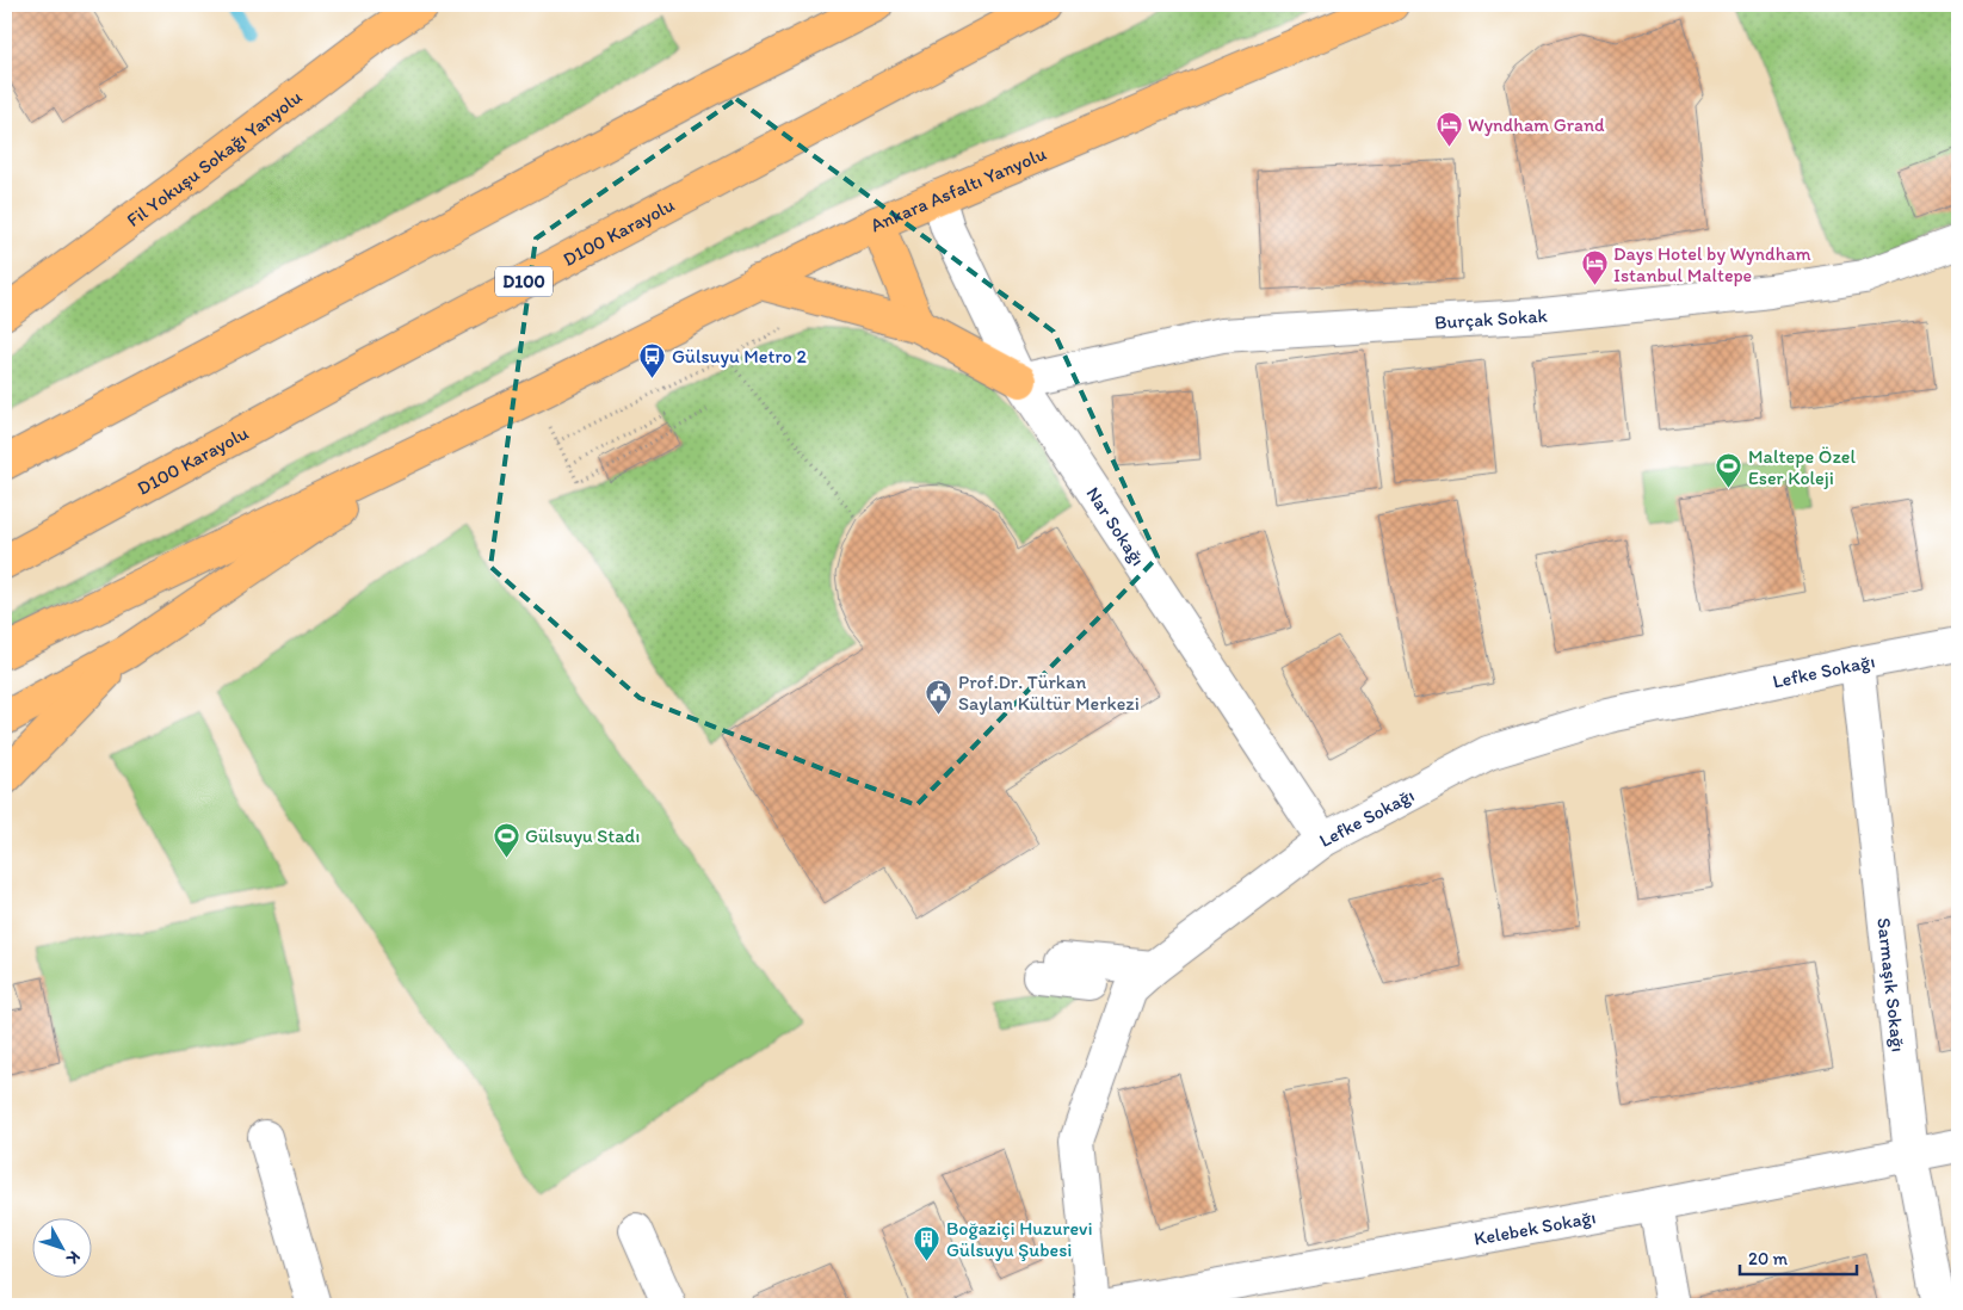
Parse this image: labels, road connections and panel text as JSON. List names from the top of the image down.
{
  "streets": {
    "main road": [
      "Fil Yokuşu Sokağı Yanyolu",
      "Ankara Asfaltı Yanyolu",
      "D100 Karayolu",
      "D100"
    ],
    "street": [
      "Burçak Sokak",
      "Nar Sokağı",
      "Lefke Sokağı",
      "Sarmaşık Sokağı",
      "Kelebek Sokağı"
    ]
  },
  "crossings": [
    ["Ankara Asfaltı Yanyolu", "Nar Sokağı"],
    ["Burçak Sokak", "Nar Sokağı"],
    ["Nar Sokağı", "Lefke Sokağı"],
    ["Lefke Sokağı", "Sarmaşık Sokağı"],
    ["Sarmaşık Sokağı", "Kelebek Sokağı"]
  ],
  "places": {
    "hotel": ["Wyndham Grand", "Days Hotel by Wyndham Istanbul Maltepe"],
    "bus stop": ["Gülsuyu Metro 2"],
    "sports": ["Maltepe Özel Eser Koleji", "Gülsuyu Stadı"],
    "public building": ["Prof.Dr. Türkan Saylan Kültür Merkezi"],
    "building": ["Boğaziçi Huzurevi Gülsuyu Şubesi"]
  },
  "scale_bar": "20 m",
  "north": "bottom right"
}
